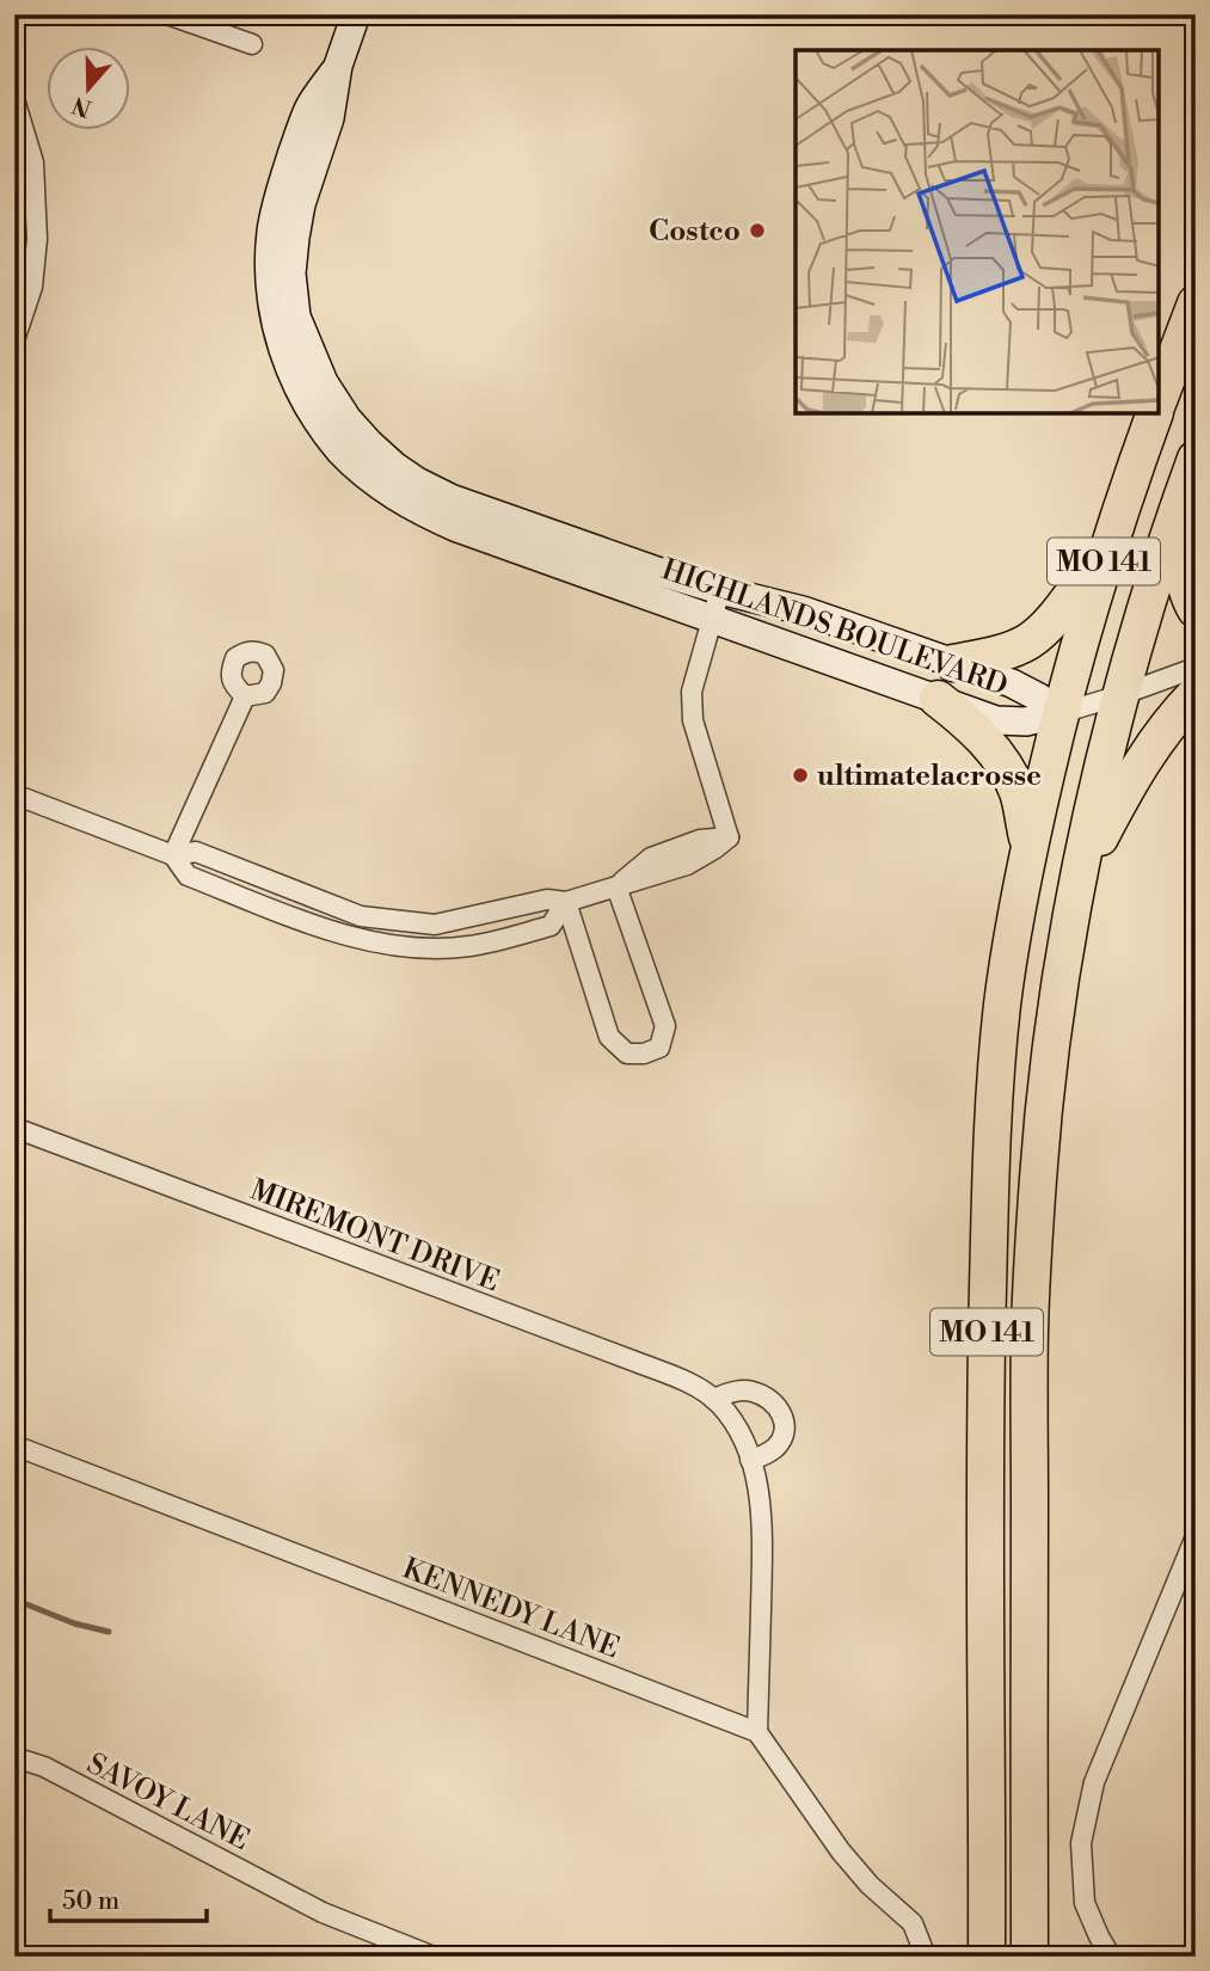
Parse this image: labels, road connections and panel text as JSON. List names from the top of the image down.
{
  "streets": {
    "highway": ["MO 141"],
    "street": [
      "HIGHLANDS BOULEVARD",
      "MIREMONT DRIVE",
      "KENNEDY LANE",
      "SAVOY LANE"
    ]
  },
  "crossings": [
    ["MO 141", "HIGHLANDS BOULEVARD"],
    ["MIREMONT DRIVE", "KENNEDY LANE"]
  ],
  "places": ["Costco", "ultimatelacrosse"],
  "scale_bar": "50 m",
  "north": "bottom"
}
